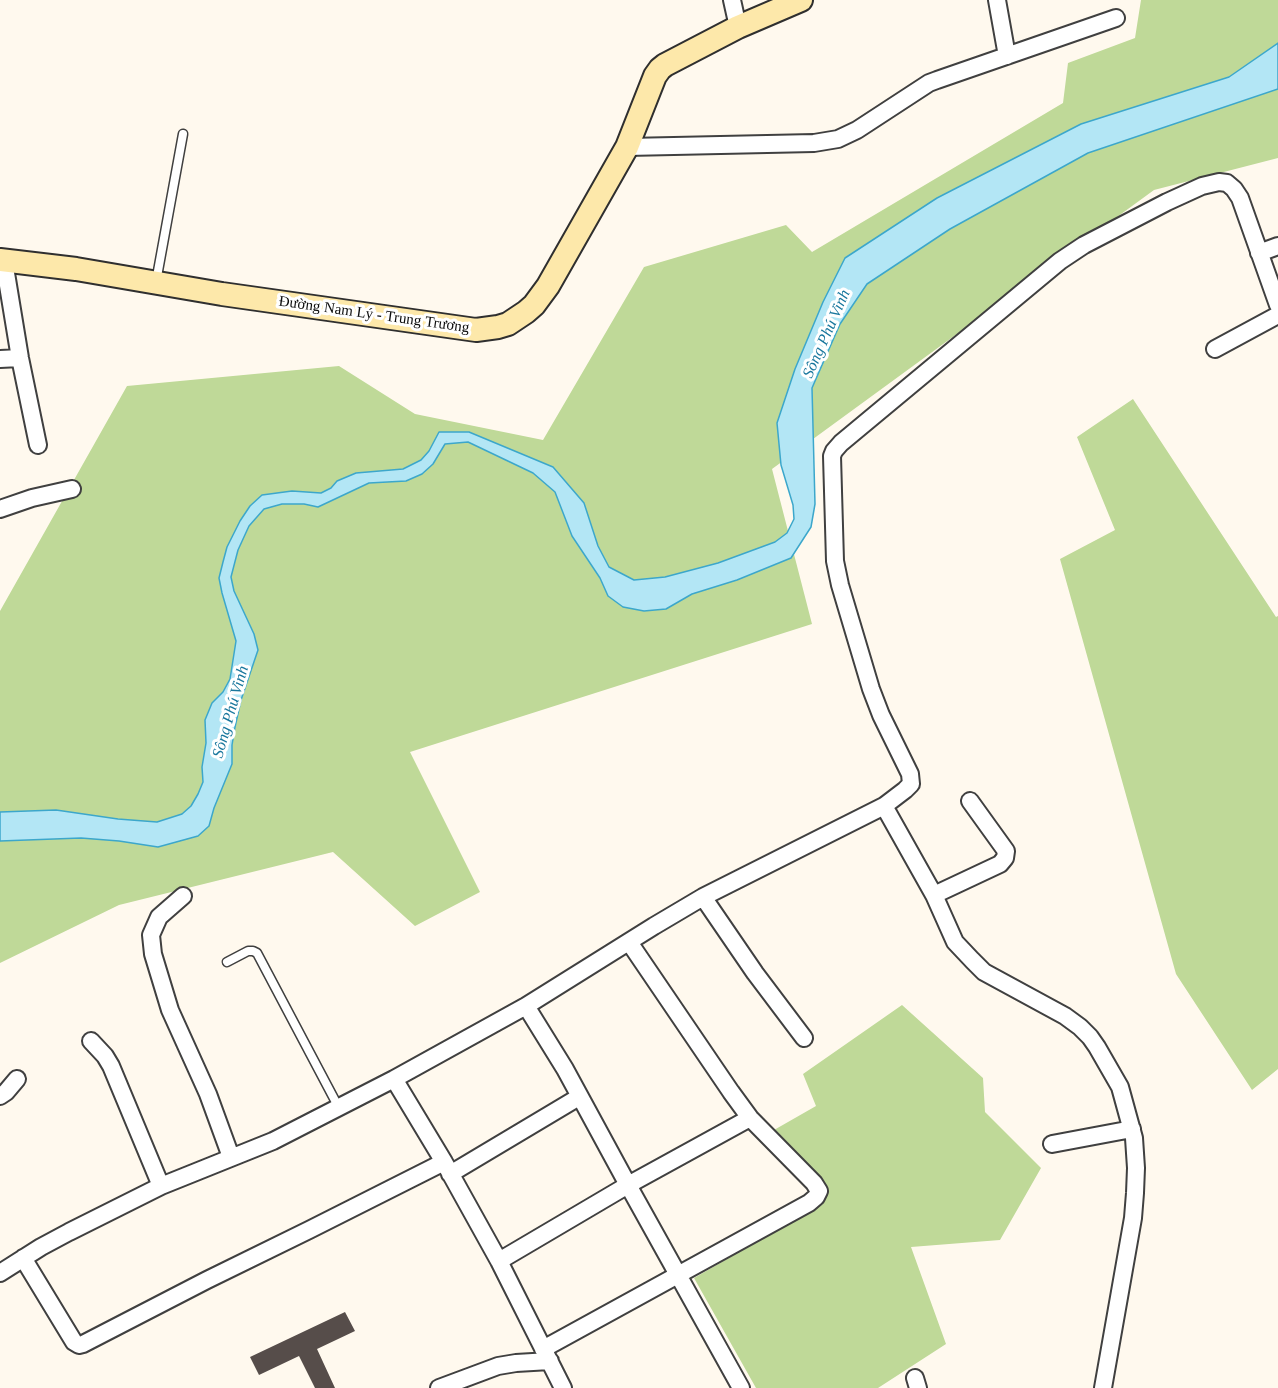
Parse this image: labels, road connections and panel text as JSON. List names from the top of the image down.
{
  "streets": {
    "main road": ["Đường Nam Lý - Trung Trương"]
  },
  "water": ["Sông Phú Vinh"]
}
